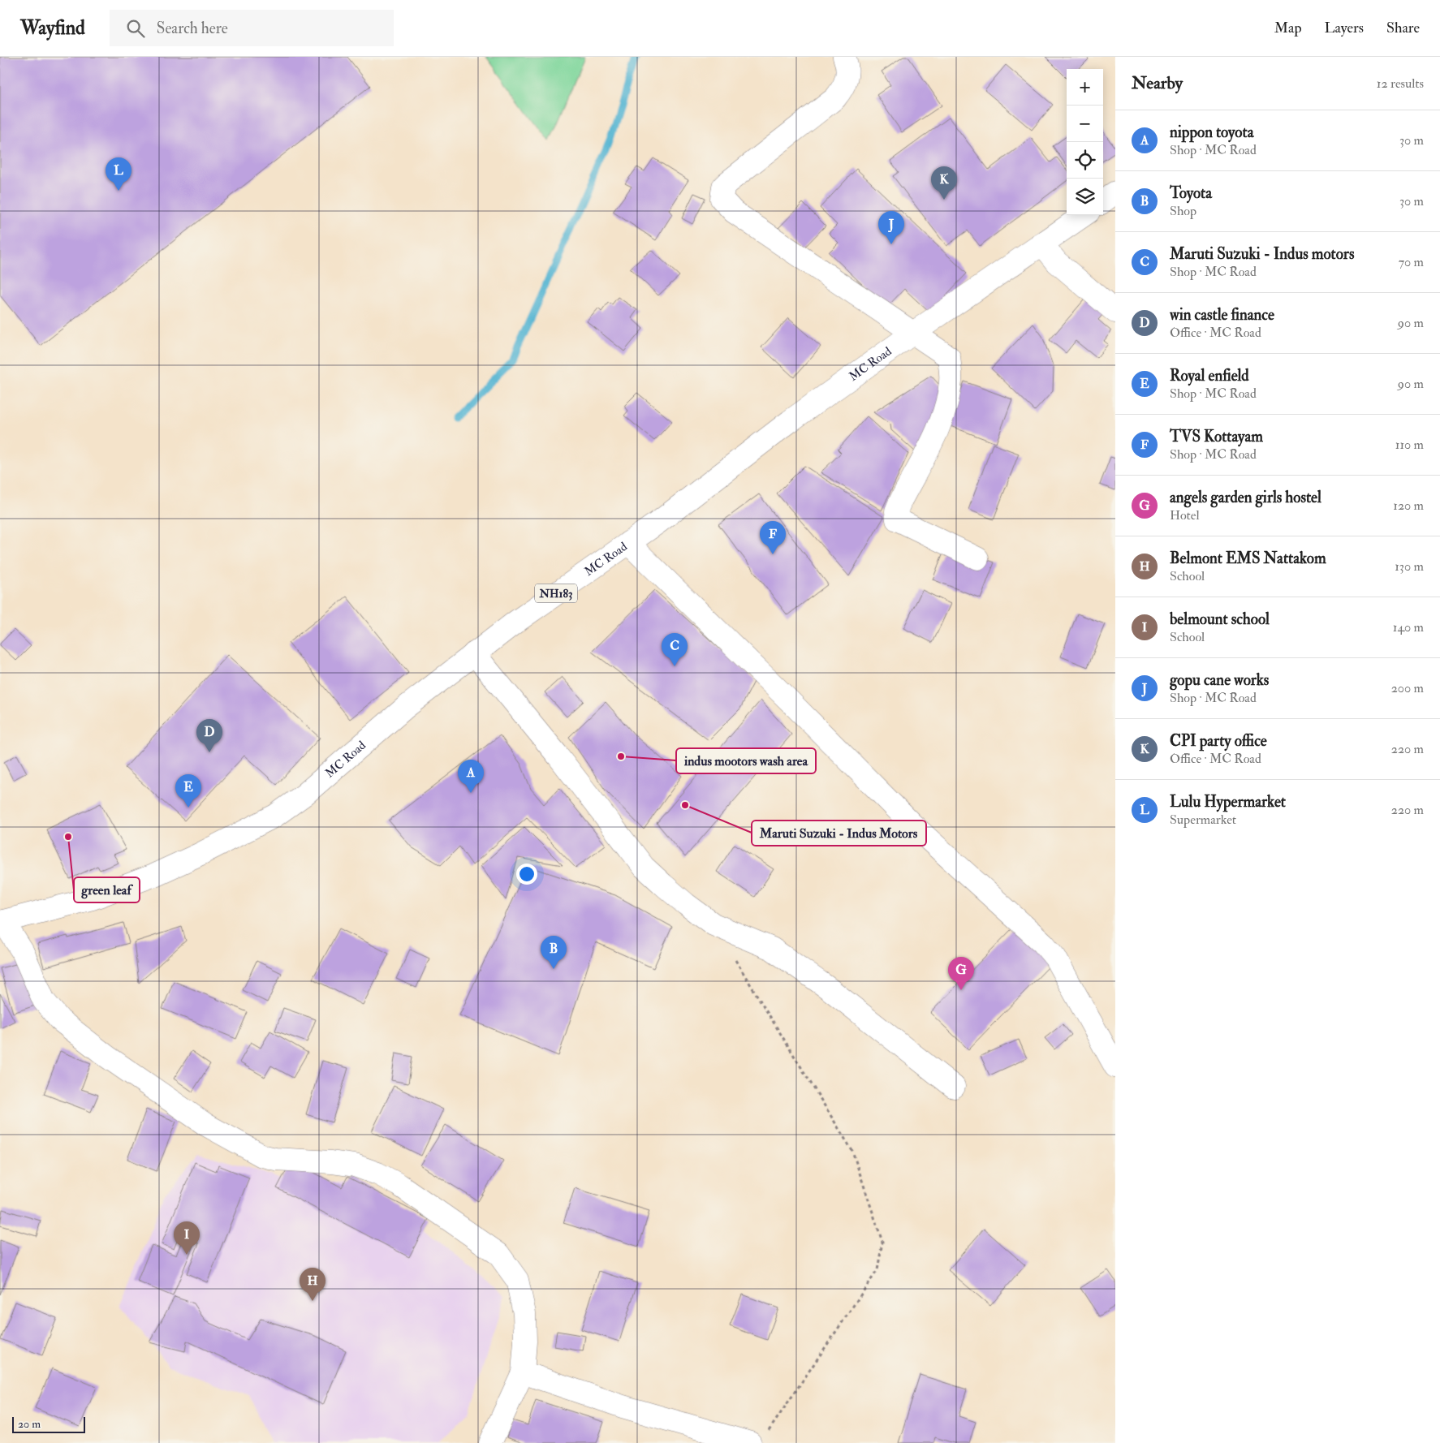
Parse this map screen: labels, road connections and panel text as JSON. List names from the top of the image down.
{
  "streets": {
    "main road": ["MC Road", "NH183"]
  },
  "places": ["indus mootors wash area", "Maruti Suzuki - Indus Motors", "green leaf"],
  "scale_bar": "20 m",
  "page": {
    "header": "Wayfind",
    "search": "Search here",
    "nav": ["Map", "Layers", "Share"],
    "heading": ["Nearby", "12 results"],
    "map_buttons": ["+", "−"],
    "list": [
      {
        "mark": "A",
        "name": "nippon toyota",
        "note": "Shop · MC Road",
        "value": "30 m"
      },
      {
        "mark": "B",
        "name": "Toyota",
        "note": "Shop",
        "value": "30 m"
      },
      {
        "mark": "C",
        "name": "Maruti Suzuki - Indus motors",
        "note": "Shop · MC Road",
        "value": "70 m"
      },
      {
        "mark": "D",
        "name": "win castle finance",
        "note": "Office · MC Road",
        "value": "90 m"
      },
      {
        "mark": "E",
        "name": "Royal enfield",
        "note": "Shop · MC Road",
        "value": "90 m"
      },
      {
        "mark": "F",
        "name": "TVS Kottayam",
        "note": "Shop · MC Road",
        "value": "110 m"
      },
      {
        "mark": "G",
        "name": "angels garden girls hostel",
        "note": "Hotel",
        "value": "120 m"
      },
      {
        "mark": "H",
        "name": "Belmont EMS Nattakom",
        "note": "School",
        "value": "130 m"
      },
      {
        "mark": "I",
        "name": "belmount school",
        "note": "School",
        "value": "140 m"
      },
      {
        "mark": "J",
        "name": "gopu cane works",
        "note": "Shop · MC Road",
        "value": "200 m"
      },
      {
        "mark": "K",
        "name": "CPI party office",
        "note": "Office · MC Road",
        "value": "220 m"
      },
      {
        "mark": "L",
        "name": "Lulu Hypermarket",
        "note": "Supermarket",
        "value": "220 m"
      }
    ],
    "pins": [
      "L",
      "K",
      "J",
      "F",
      "C",
      "D",
      "A",
      "E",
      "B",
      "G",
      "I",
      "H"
    ],
    "scale": "20 m"
  }
}
